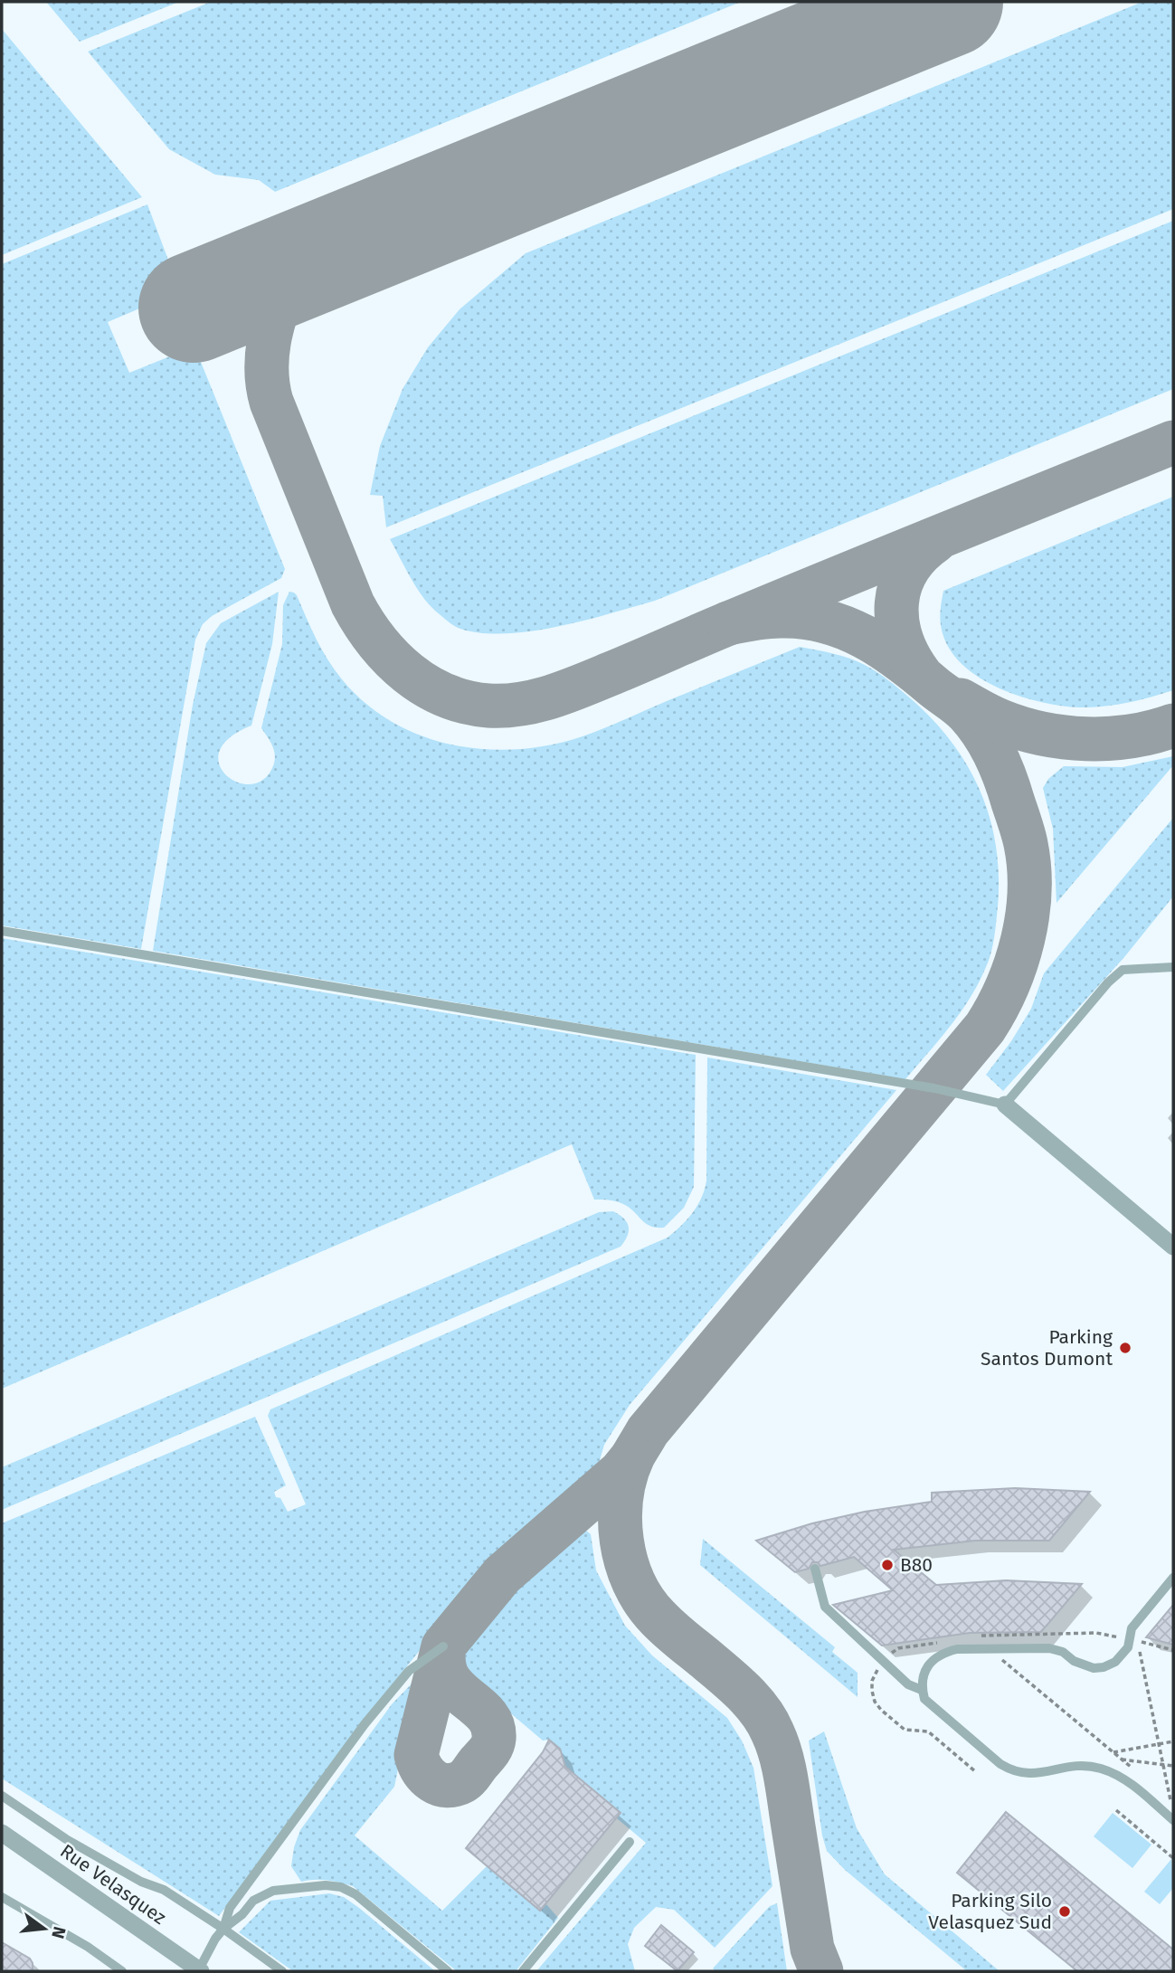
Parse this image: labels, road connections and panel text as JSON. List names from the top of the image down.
{
  "streets": {
    "street": ["Rue Velasquez"]
  },
  "places": ["Parking Santos Dumont", "B80", "Parking Silo Velasquez Sud"],
  "north": "right"
}
